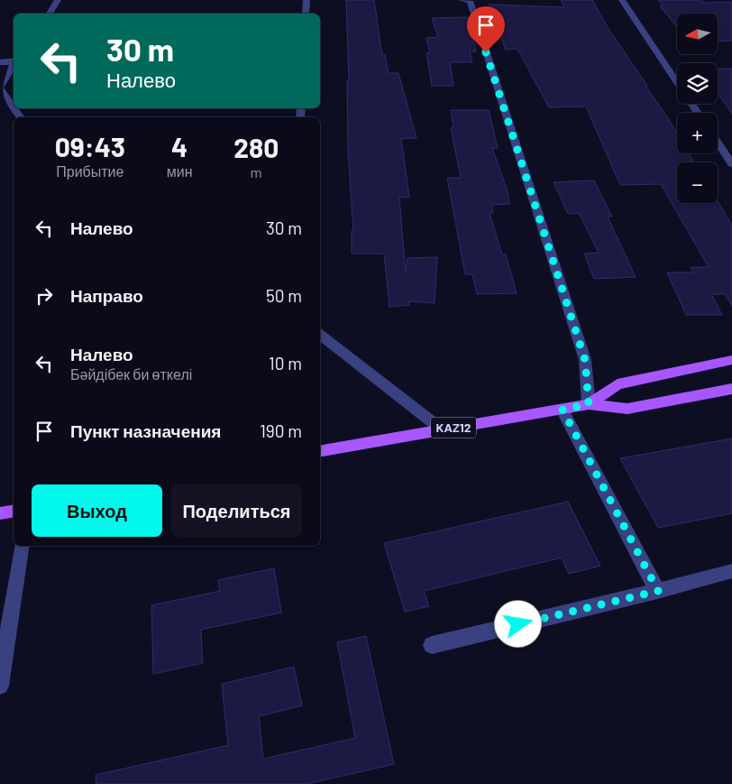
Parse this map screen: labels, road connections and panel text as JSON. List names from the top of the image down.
{
  "streets": {
    "main road": ["KAZ12"]
  },
  "north": "left",
  "page": {
    "map_buttons": ["+", "−"],
    "turn": ["30 m", "Налево"],
    "eta": [
      "09:43",
      "Прибытие",
      "4",
      "мин",
      "280",
      "m"
    ],
    "list": [
      {
        "name": "Налево",
        "value": "30 m"
      },
      {
        "name": "Направо",
        "value": "50 m"
      },
      {
        "name": "Налево",
        "note": "Бәйдібек би өткелі",
        "value": "10 m"
      },
      {
        "name": "Пункт назначения",
        "value": "190 m"
      }
    ],
    "buttons": ["Выход", "Поделиться"]
  }
}
